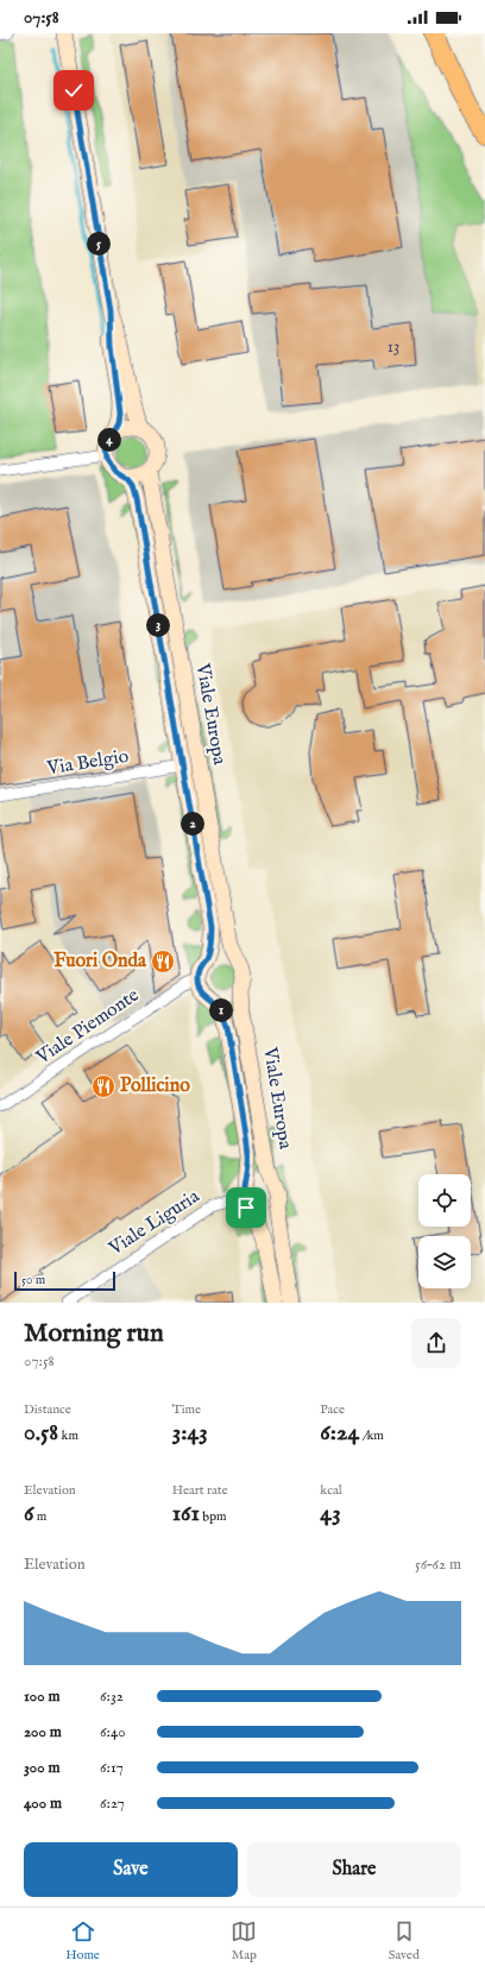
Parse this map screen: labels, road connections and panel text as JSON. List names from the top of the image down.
{
  "streets": {
    "street": [
      "Viale Europa",
      "Via Belgio",
      "Viale Piemonte",
      "Viale Liguria"
    ]
  },
  "crossings": [
    ["Viale Europa", "Via Belgio"],
    ["Viale Europa", "Viale Piemonte"],
    ["Viale Europa", "Viale Liguria"]
  ],
  "places": {
    "restaurant": ["Fuori Onda", "Pollicino"]
  },
  "house_numbers": ["13"],
  "scale_bar": "50 m",
  "page": {
    "status": "07:58",
    "pins": [
      "5",
      "4",
      "3",
      "2",
      "1"
    ],
    "scale": "50 m",
    "heading": ["Morning run", "07:58"],
    "stats": [
      ["Distance", "0.58 km"],
      ["Time", "3:43"],
      ["Pace", "6:24 /km"],
      ["Elevation", "6 m"],
      ["Heart rate", "161 bpm"],
      ["kcal", "43"]
    ],
    "chart": ["Elevation", "56–62 m"],
    "list": [
      {
        "name": "100 m",
        "note": "6:32"
      },
      {
        "name": "200 m",
        "note": "6:40"
      },
      {
        "name": "300 m",
        "note": "6:17"
      },
      {
        "name": "400 m",
        "note": "6:27"
      }
    ],
    "buttons": ["Save", "Share"],
    "tabs": ["Home", "Map", "Saved"]
  }
}
